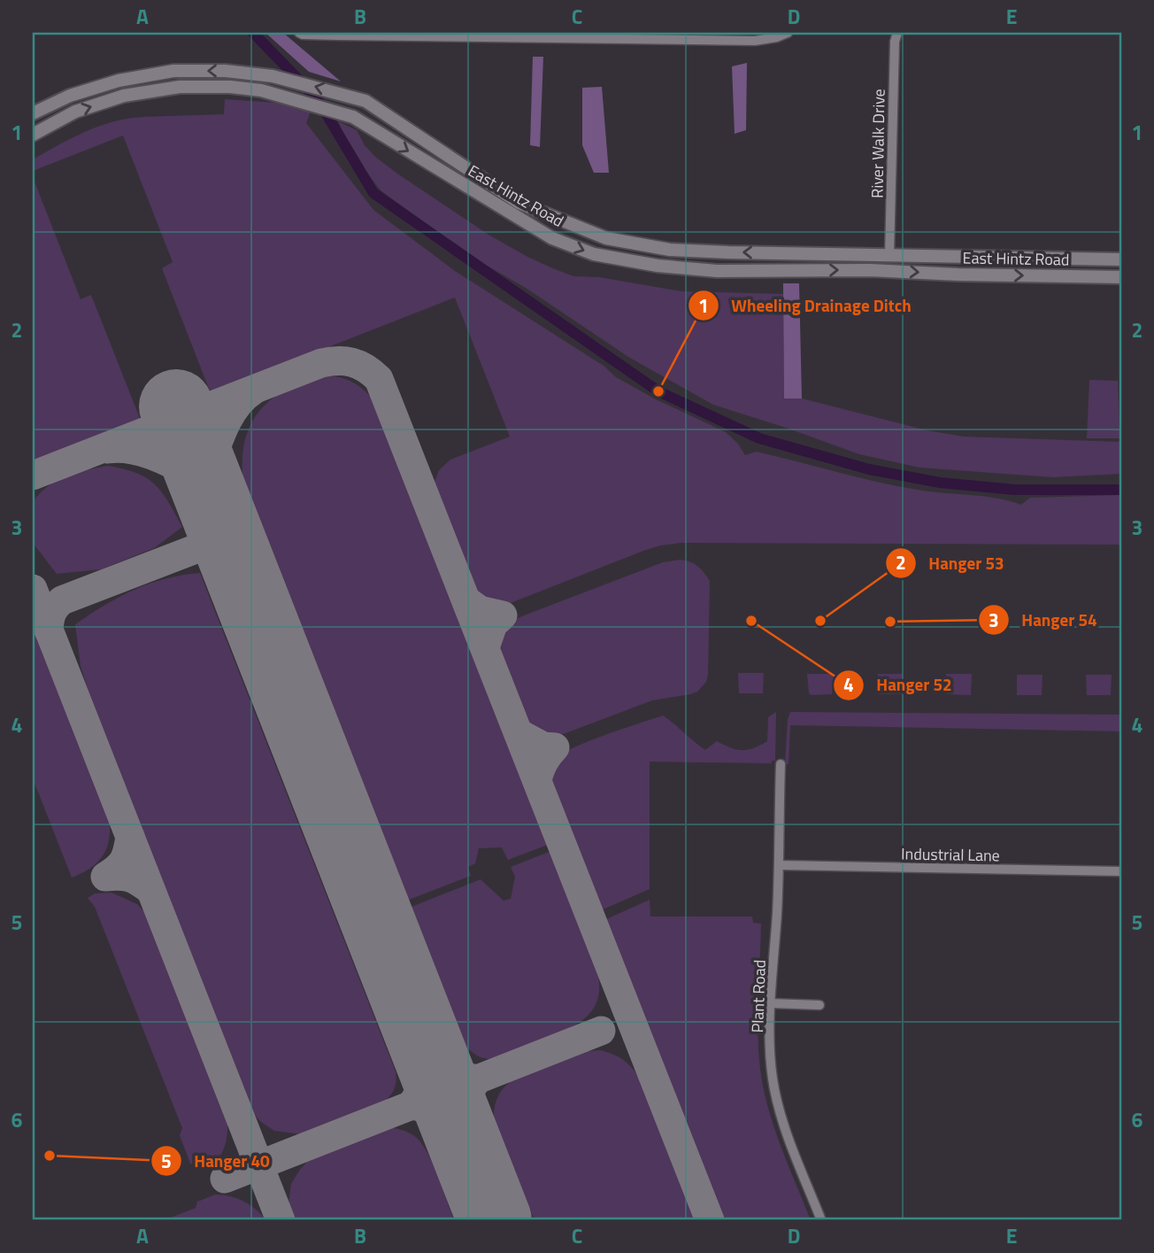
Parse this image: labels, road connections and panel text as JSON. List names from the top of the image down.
{
  "streets": {
    "main road": ["East Hintz Road"],
    "street": ["River Walk Drive", "Industrial Lane", "Plant Road"]
  },
  "crossings": [
    ["River Walk Drive", "East Hintz Road"],
    ["Industrial Lane", "Plant Road"]
  ],
  "places": [
    "Wheeling Drainage Ditch",
    "Hanger 52",
    "Hanger 53",
    "Hanger 54",
    "Hanger 40"
  ],
  "grid": {
    "columns": [
      "A",
      "B",
      "C",
      "D",
      "E"
    ],
    "rows": [
      "1",
      "2",
      "3",
      "4",
      "5",
      "6"
    ]
  }
}
